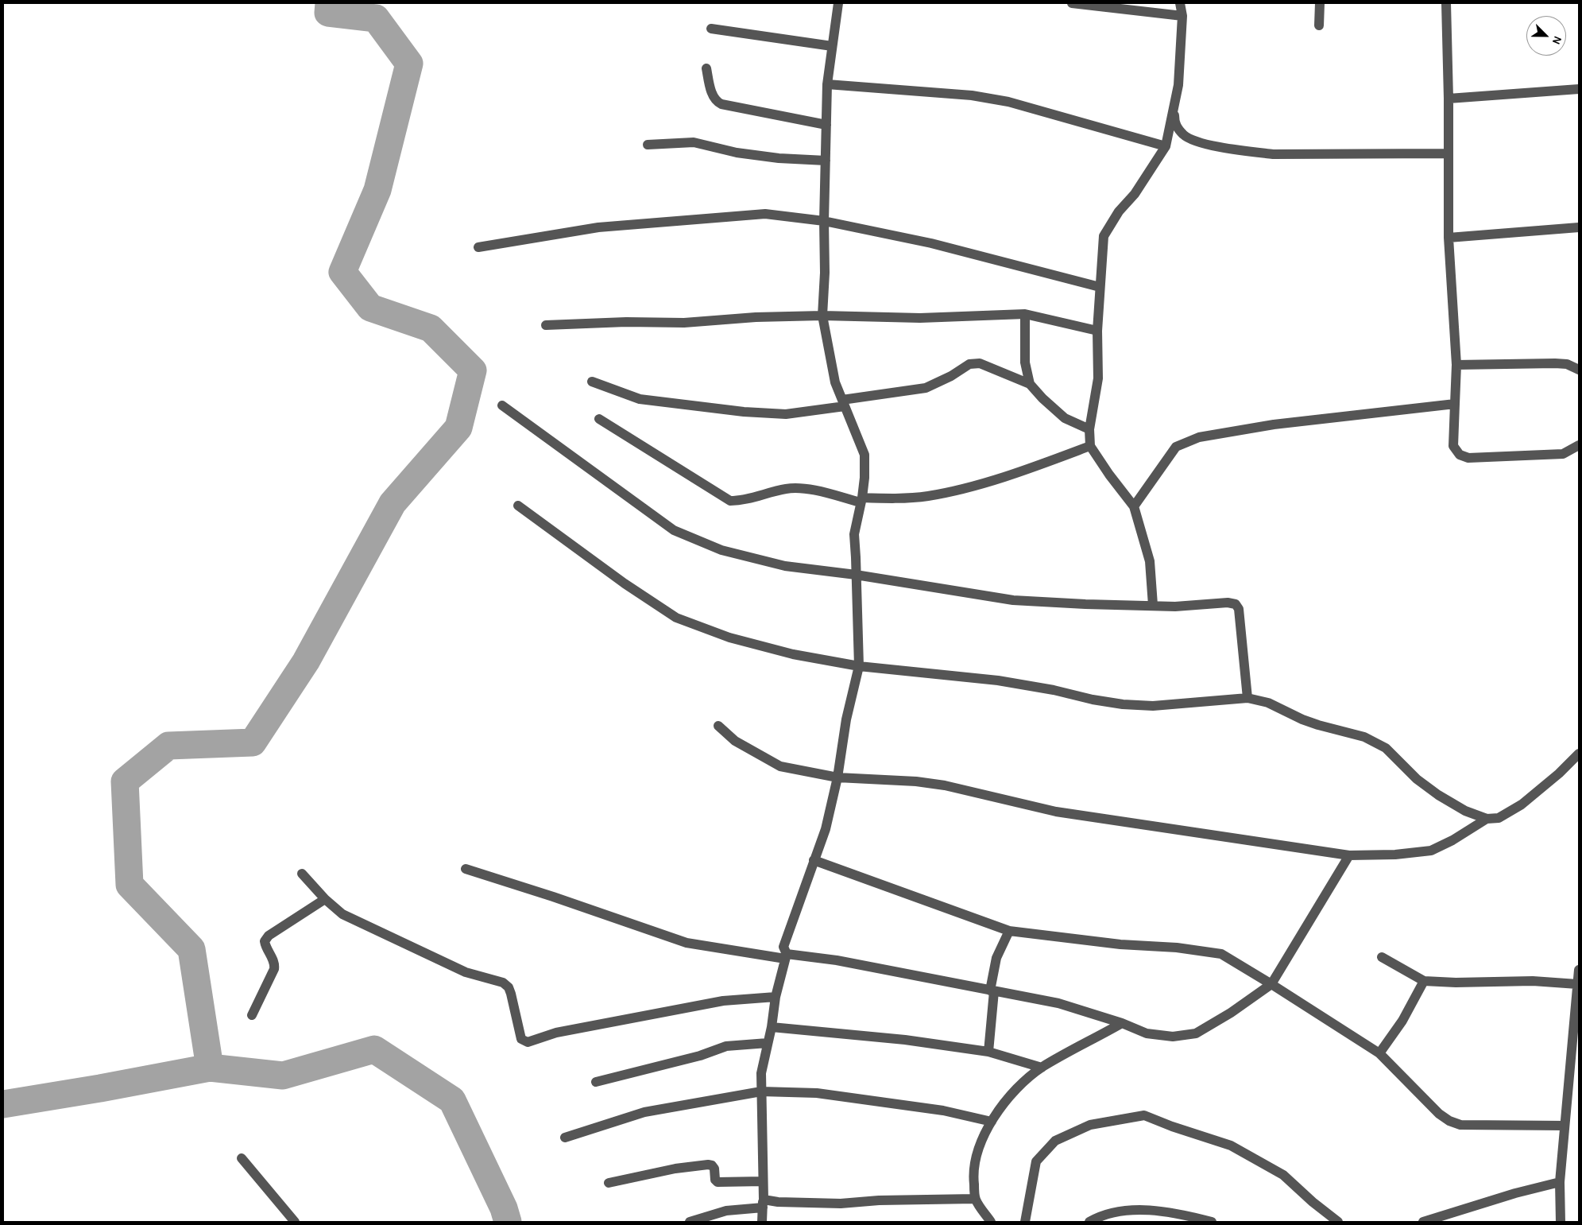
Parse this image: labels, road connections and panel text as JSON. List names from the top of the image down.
{
  "north": "bottom right"
}
